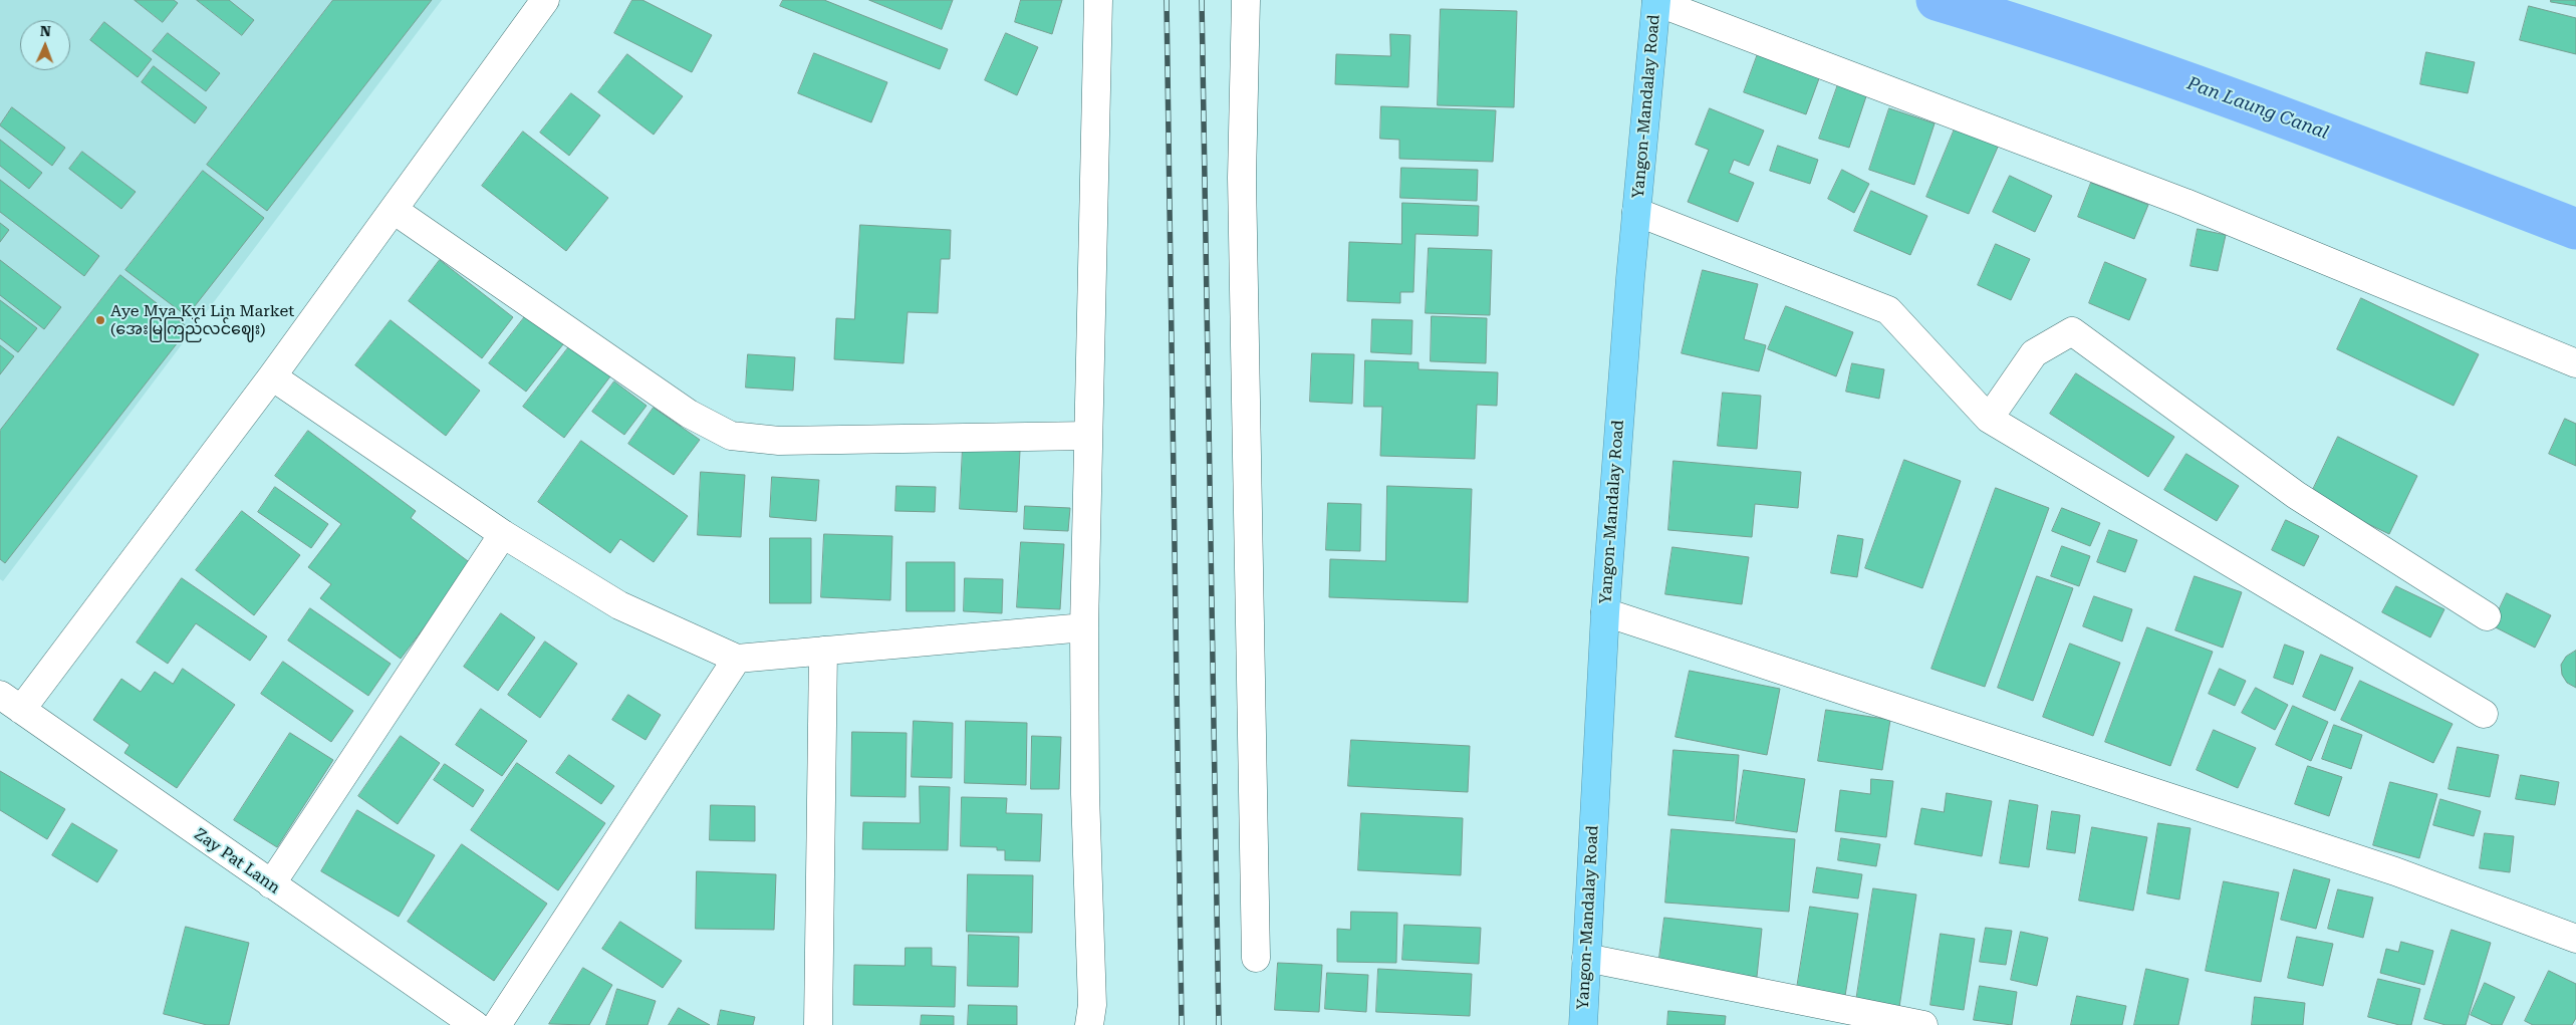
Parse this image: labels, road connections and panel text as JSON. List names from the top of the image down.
{
  "streets": {
    "highway": ["Yangon-Mandalay Road"],
    "street": ["Zay Pat Lann"]
  },
  "water": ["Pan Laung Canal"],
  "places": ["Aye Mya Kyi Lin Market (အေးမြကြည်လင်ဈေး)"],
  "north": "top"
}
